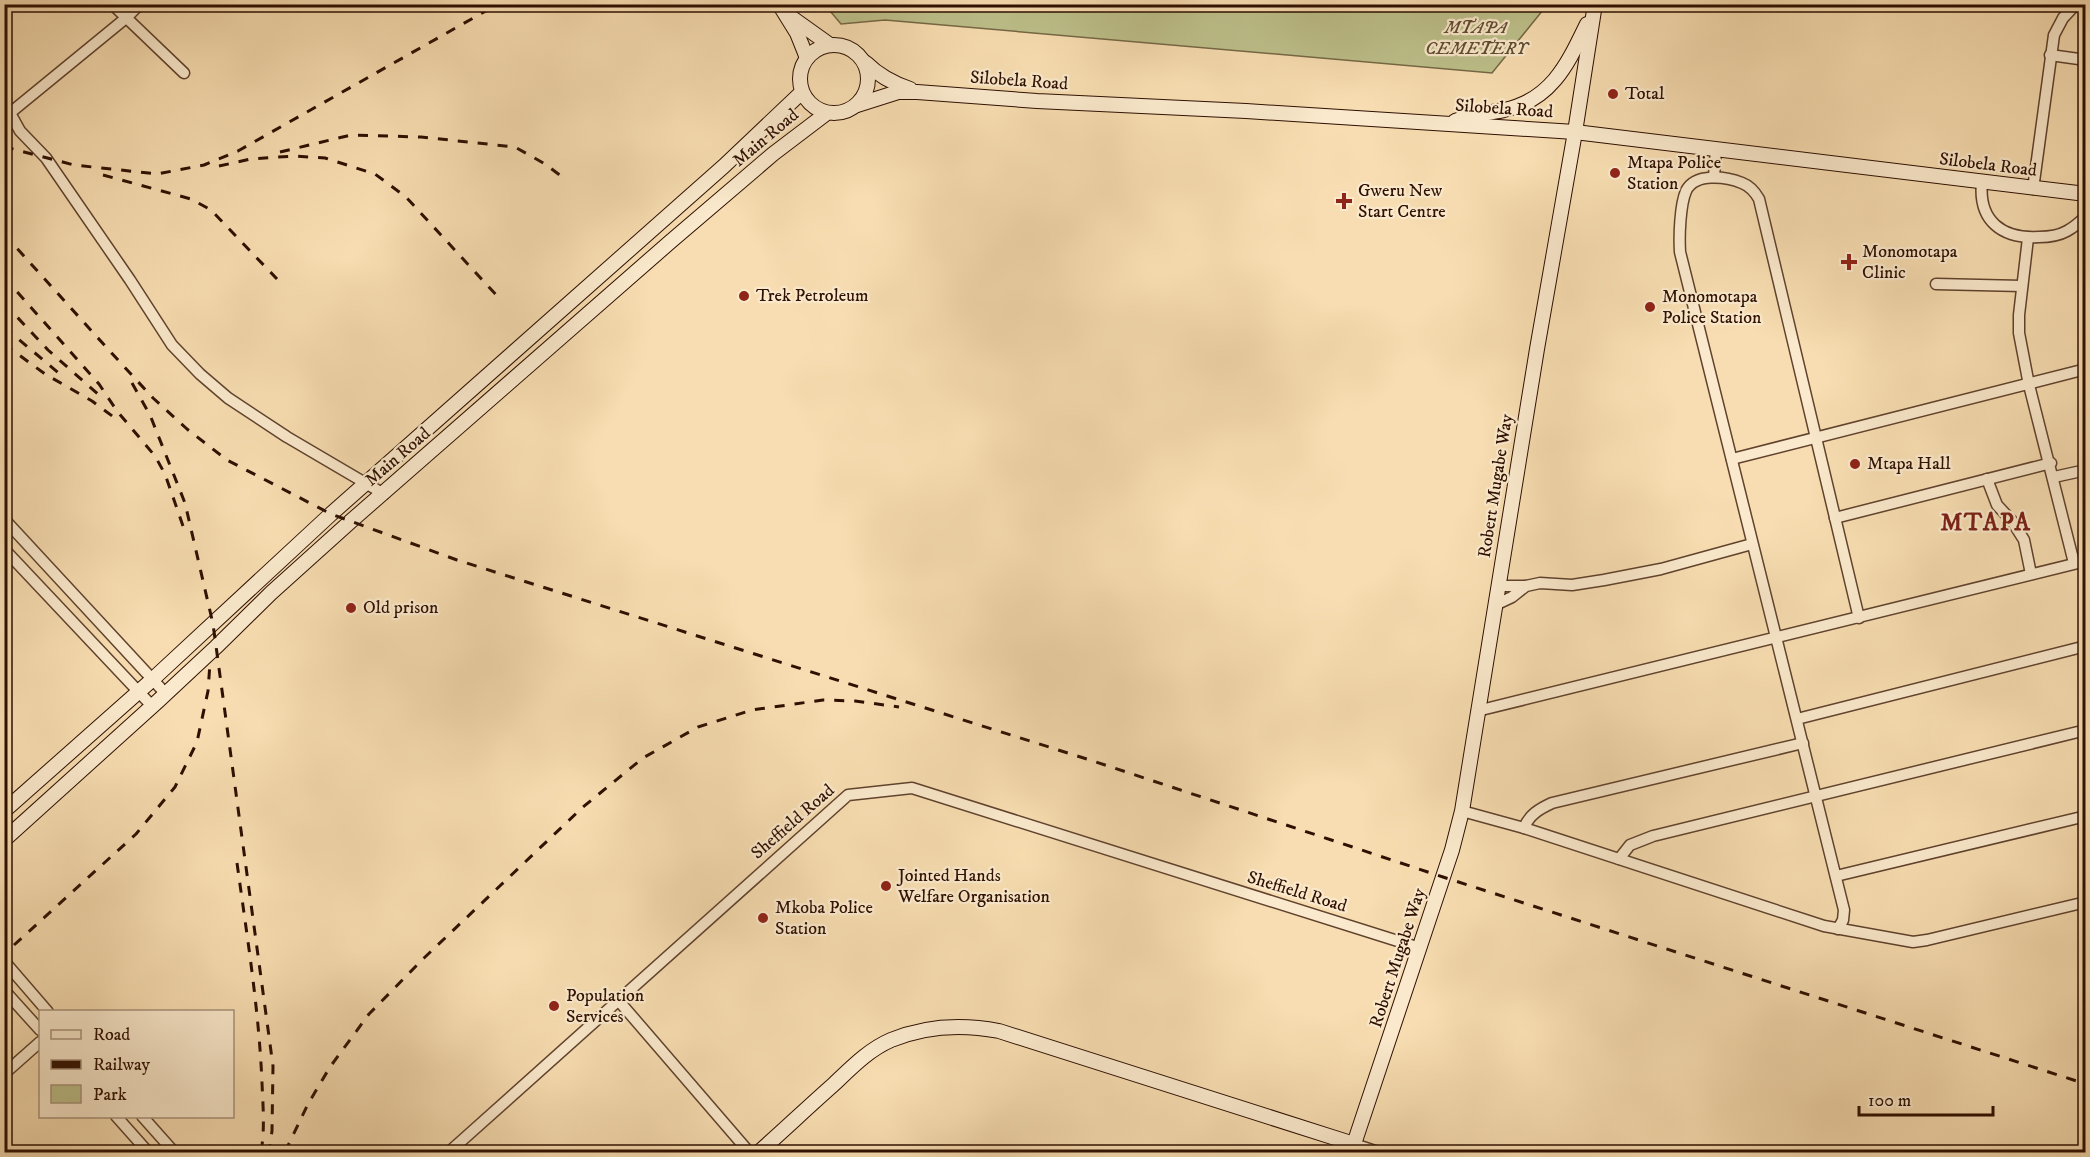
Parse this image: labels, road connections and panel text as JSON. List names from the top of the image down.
{
  "streets": {
    "main road": ["Silobela Road", "Main Road", "Robert Mugabe Way"],
    "street": ["Sheffield Road"]
  },
  "crossings": [
    ["Silobela Road", "Main Road"],
    ["Silobela Road", "Robert Mugabe Way"],
    ["Robert Mugabe Way", "Sheffield Road"]
  ],
  "districts": ["MTAPA"],
  "parks": ["MTAPA CEMETERY"],
  "places": {
    "other": [
      "Total",
      "Mtapa Police Station",
      "Trek Petroleum",
      "Monomotapa Police Station",
      "Mtapa Hall",
      "Old prison",
      "Jointed Hands Welfare Organisation",
      "Mkoba Police Station",
      "Population Services"
    ],
    "health": ["Gweru New Start Centre", "Monomotapa Clinic"]
  },
  "legend": ["Road", "Railway", "Park"],
  "scale_bar": "100 m"
}
